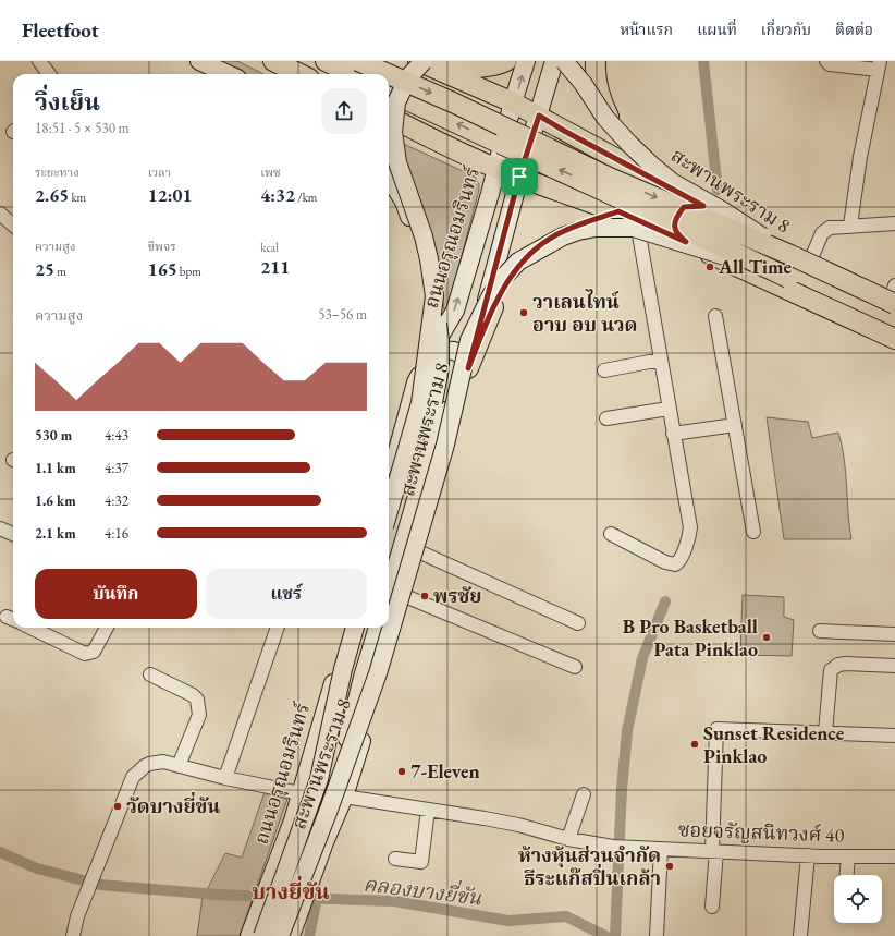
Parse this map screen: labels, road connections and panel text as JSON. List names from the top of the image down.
{
  "streets": {
    "main road": ["สะพานพระราม 8", "ถนนอรุณอมรินทร์"],
    "street": ["ซอยจรัญสนิทวงศ์ 40"]
  },
  "crossings": [
    ["สะพานพระราม 8", "ถนนอรุณอมรินทร์"]
  ],
  "districts": ["บางยี่ขัน"],
  "water": ["คลองบางยี่ขัน"],
  "places": [
    "All Time",
    "วาเลนไทน์ อาบ อบ นวด",
    "พรชัย",
    "B Pro Basketball Pata Pinklao",
    "Sunset Residence Pinklao",
    "7-Eleven",
    "วัดบางยี่ขัน",
    "ห้างหุ้นส่วนจำกัด ธีระแก๊สปิ่นเกล้า"
  ],
  "page": {
    "header": "Fleetfoot",
    "nav": [
      "หน้าแรก",
      "แผนที่",
      "เกี่ยวกับ",
      "ติดต่อ"
    ],
    "heading": ["วิ่งเย็น", "18:51 · 5 × 530 m"],
    "stats": [
      ["ระยะทาง", "2.65 km"],
      ["เวลา", "12:01"],
      ["เพซ", "4:32 /km"],
      ["ความสูง", "25 m"],
      ["ชีพจร", "165 bpm"],
      ["kcal", "211"]
    ],
    "chart": ["ความสูง", "53–56 m"],
    "list": [
      {
        "name": "530 m",
        "note": "4:43"
      },
      {
        "name": "1.1 km",
        "note": "4:37"
      },
      {
        "name": "1.6 km",
        "note": "4:32"
      },
      {
        "name": "2.1 km",
        "note": "4:16"
      }
    ],
    "buttons": ["บันทึก", "แชร์"]
  }
}
